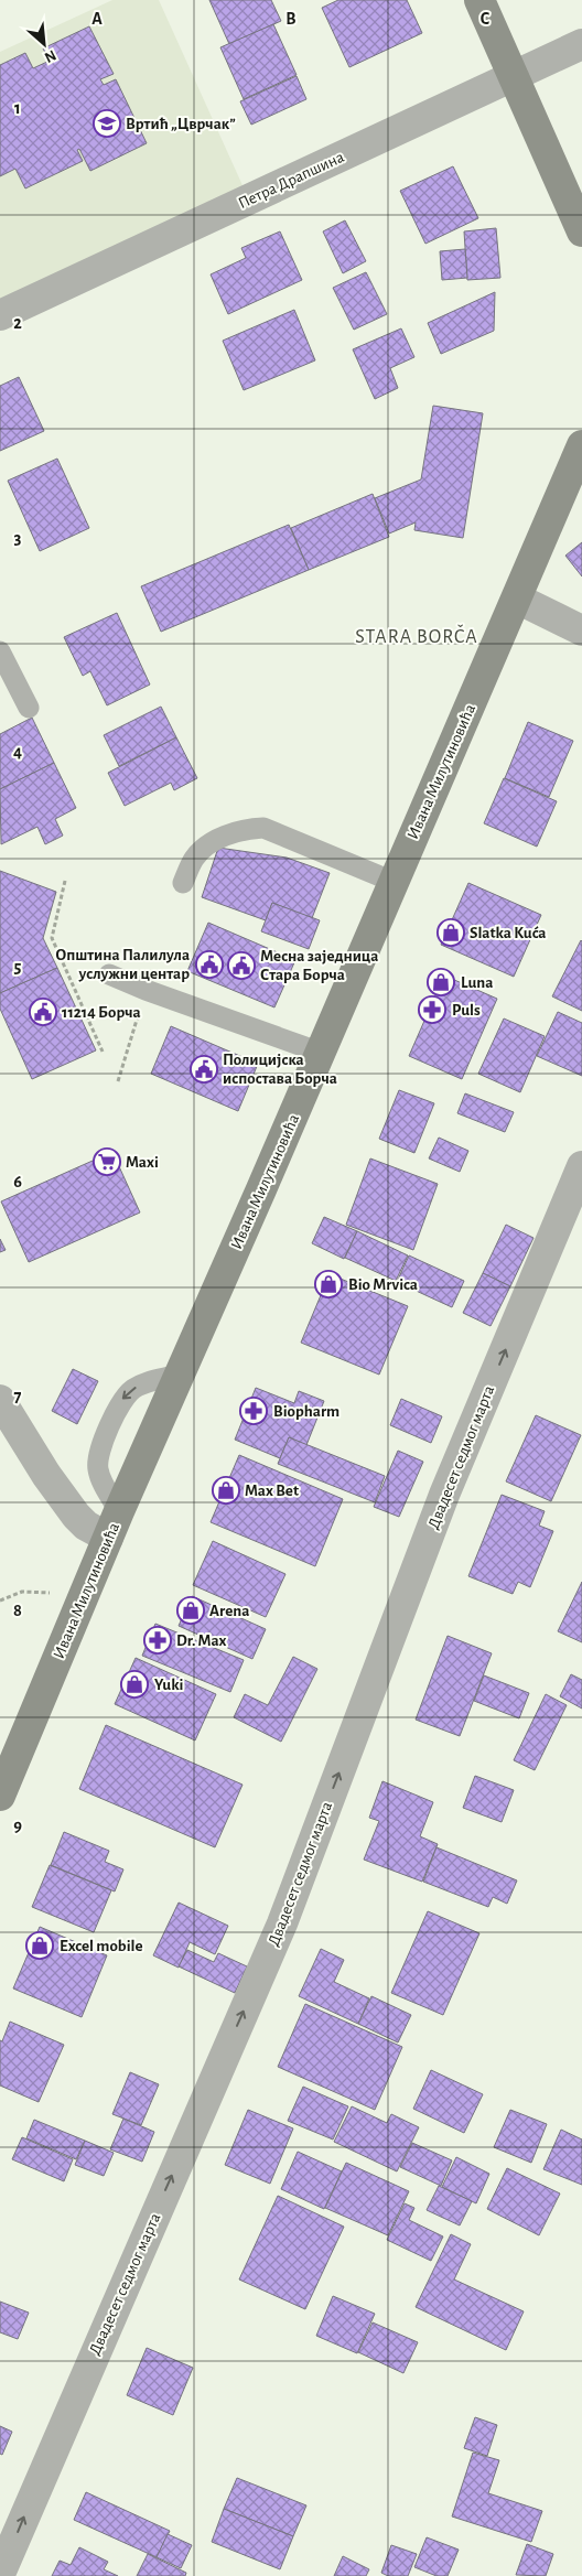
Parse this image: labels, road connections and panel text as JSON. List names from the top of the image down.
{
  "streets": {
    "street": ["Петра Драпшина", "Ивана Милутиновића", "Двадесет седмог марта"]
  },
  "one_way": ["Двадесет седмог марта"],
  "districts": ["STARA BORČA"],
  "places": {
    "school or university": ["Вртић „Цврчак”"],
    "shop": [
      "Slatka Kuća",
      "Luna",
      "Bio Mrvica",
      "Max Bet",
      "Arena",
      "Yuki",
      "Excel mobile"
    ],
    "public building": [
      "Општина Палилула услужни центар",
      "Месна заједница Стара Борча",
      "11214 Борча",
      "Полицијска испостава Борча"
    ],
    "pharmacy": ["Puls", "Biopharm", "Dr. Max"],
    "supermarket": ["Maxi"]
  },
  "north": "bottom right",
  "grid": {
    "columns": ["A", "B", "C"],
    "rows": [
      "1",
      "2",
      "3",
      "4",
      "5",
      "6",
      "7",
      "8",
      "9"
    ]
  }
}
